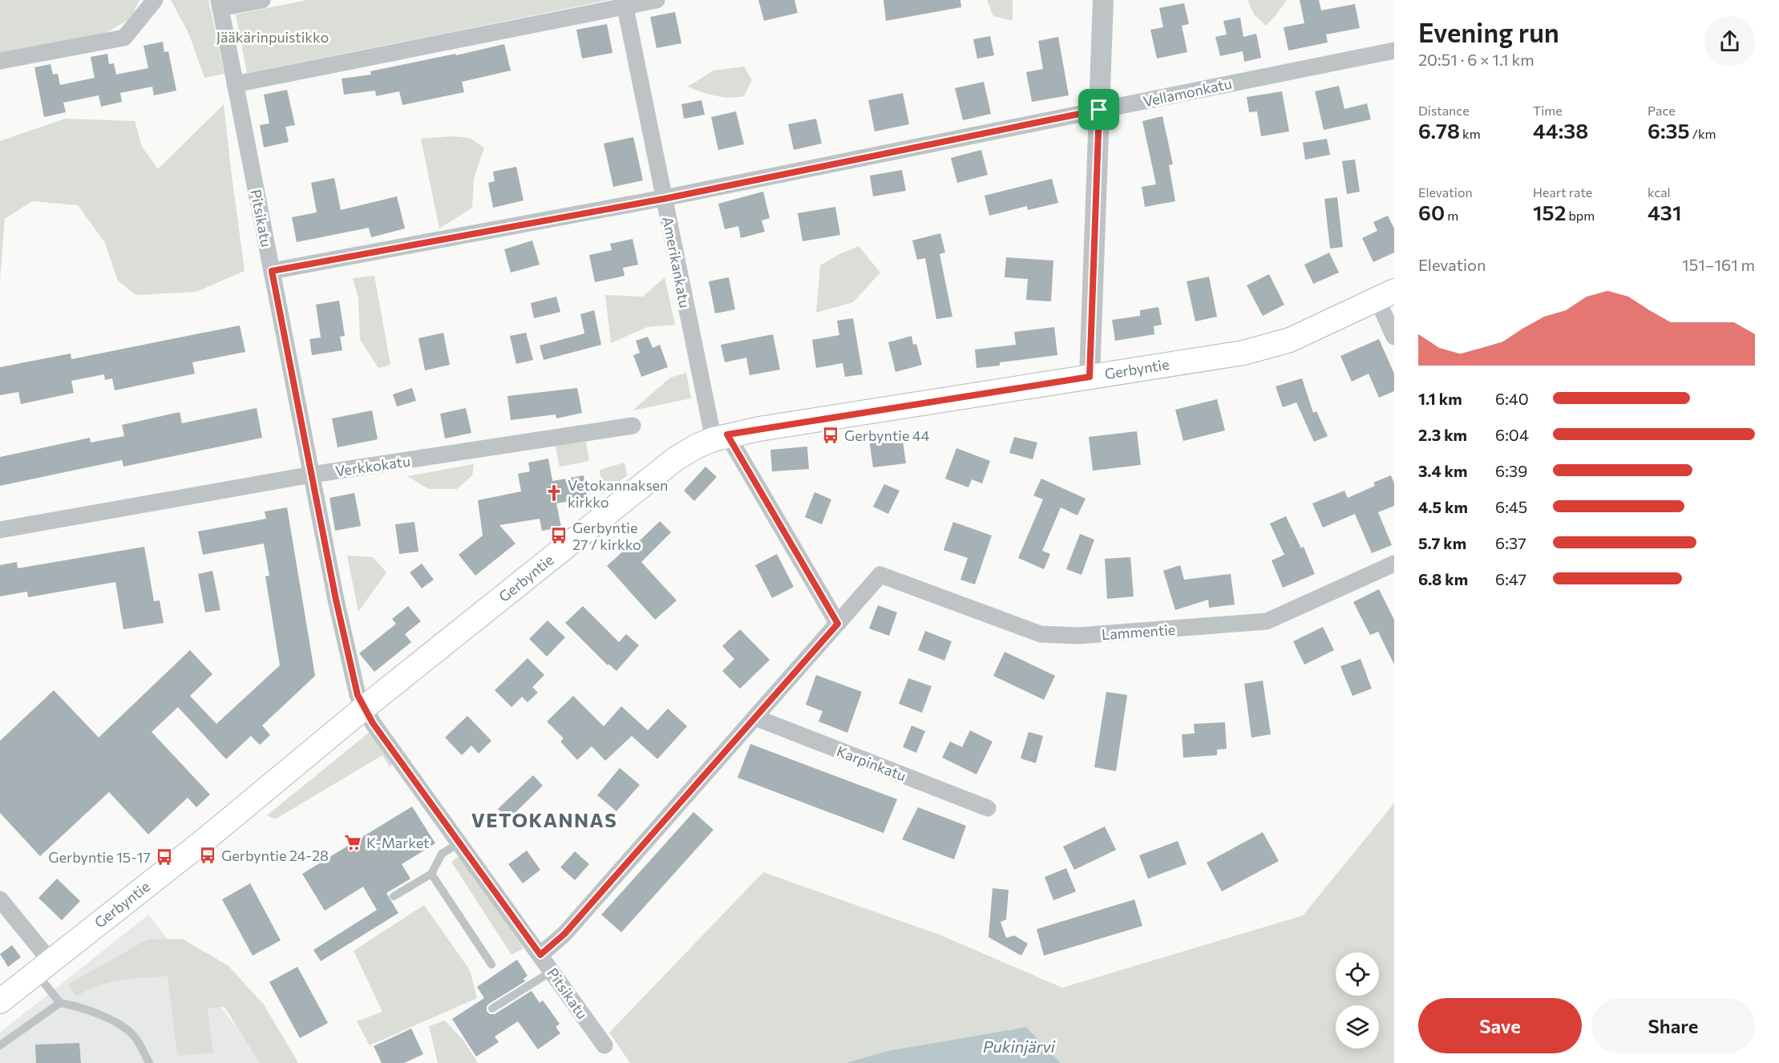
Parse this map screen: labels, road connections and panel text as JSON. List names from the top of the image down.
{
  "streets": {
    "main road": ["Gerbyntie"],
    "street": [
      "Vellamonkatu",
      "Pitsikatu",
      "Amerikankatu",
      "Verkkokatu",
      "Lammentie",
      "Karpinkatu"
    ]
  },
  "crossings": [
    ["Vellamonkatu", "Pitsikatu"],
    ["Vellamonkatu", "Amerikankatu"],
    ["Pitsikatu", "Gerbyntie"],
    ["Pitsikatu", "Verkkokatu"],
    ["Amerikankatu", "Gerbyntie"],
    ["Amerikankatu", "Lammentie"]
  ],
  "districts": ["VETOKANNAS"],
  "water": ["Pukinjärvi"],
  "parks": ["Jääkärinpuistikko"],
  "places": {
    "bus stop": [
      "Gerbyntie 44",
      "Gerbyntie 27 / kirkko",
      "Gerbyntie 24-28",
      "Gerbyntie 15-17"
    ],
    "church": ["Vetokannaksen kirkko"],
    "supermarket": ["K-Market"]
  },
  "page": {
    "heading": ["Evening run", "20:51 · 6 × 1.1 km"],
    "stats": [
      ["Distance", "6.78 km"],
      ["Time", "44:38"],
      ["Pace", "6:35 /km"],
      ["Elevation", "60 m"],
      ["Heart rate", "152 bpm"],
      ["kcal", "431"]
    ],
    "chart": ["Elevation", "151–161 m"],
    "list": [
      {
        "name": "1.1 km",
        "note": "6:40"
      },
      {
        "name": "2.3 km",
        "note": "6:04"
      },
      {
        "name": "3.4 km",
        "note": "6:39"
      },
      {
        "name": "4.5 km",
        "note": "6:45"
      },
      {
        "name": "5.7 km",
        "note": "6:37"
      },
      {
        "name": "6.8 km",
        "note": "6:47"
      }
    ],
    "buttons": ["Save", "Share"]
  }
}
